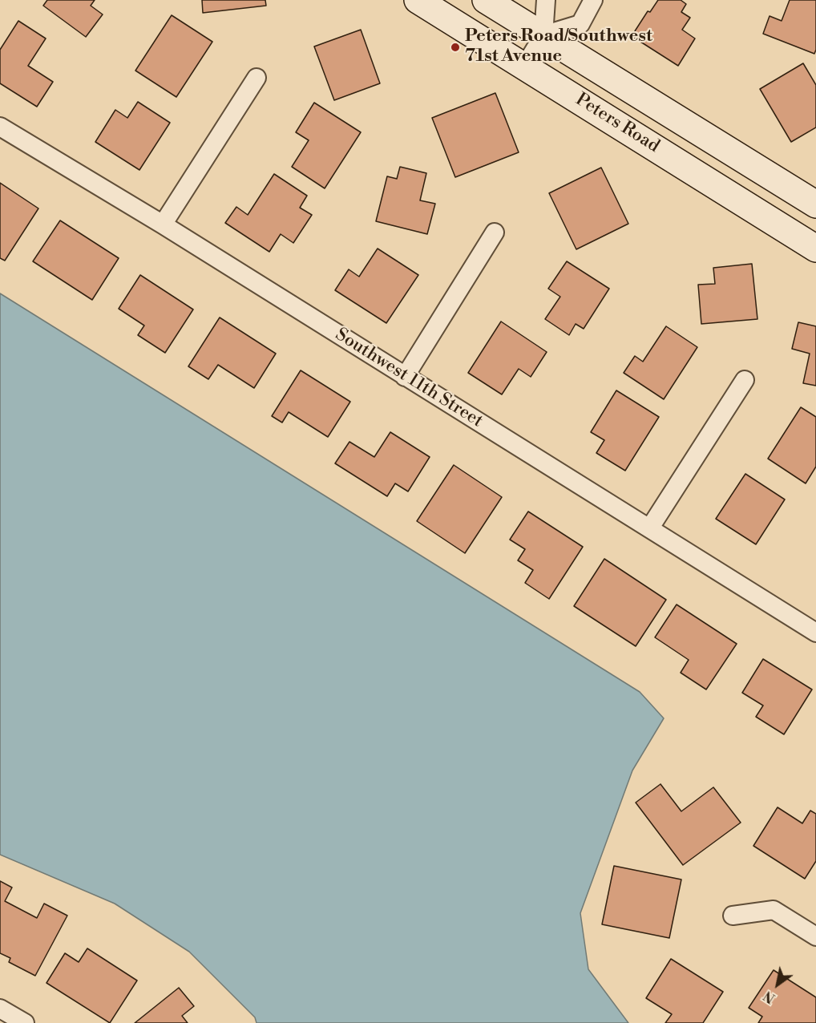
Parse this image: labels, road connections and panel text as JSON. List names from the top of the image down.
{
  "streets": {
    "main road": ["Peters Road"],
    "street": ["Southwest 11th Street"]
  },
  "places": ["Peters Road/Southwest 71st Avenue"],
  "north": "bottom left"
}
